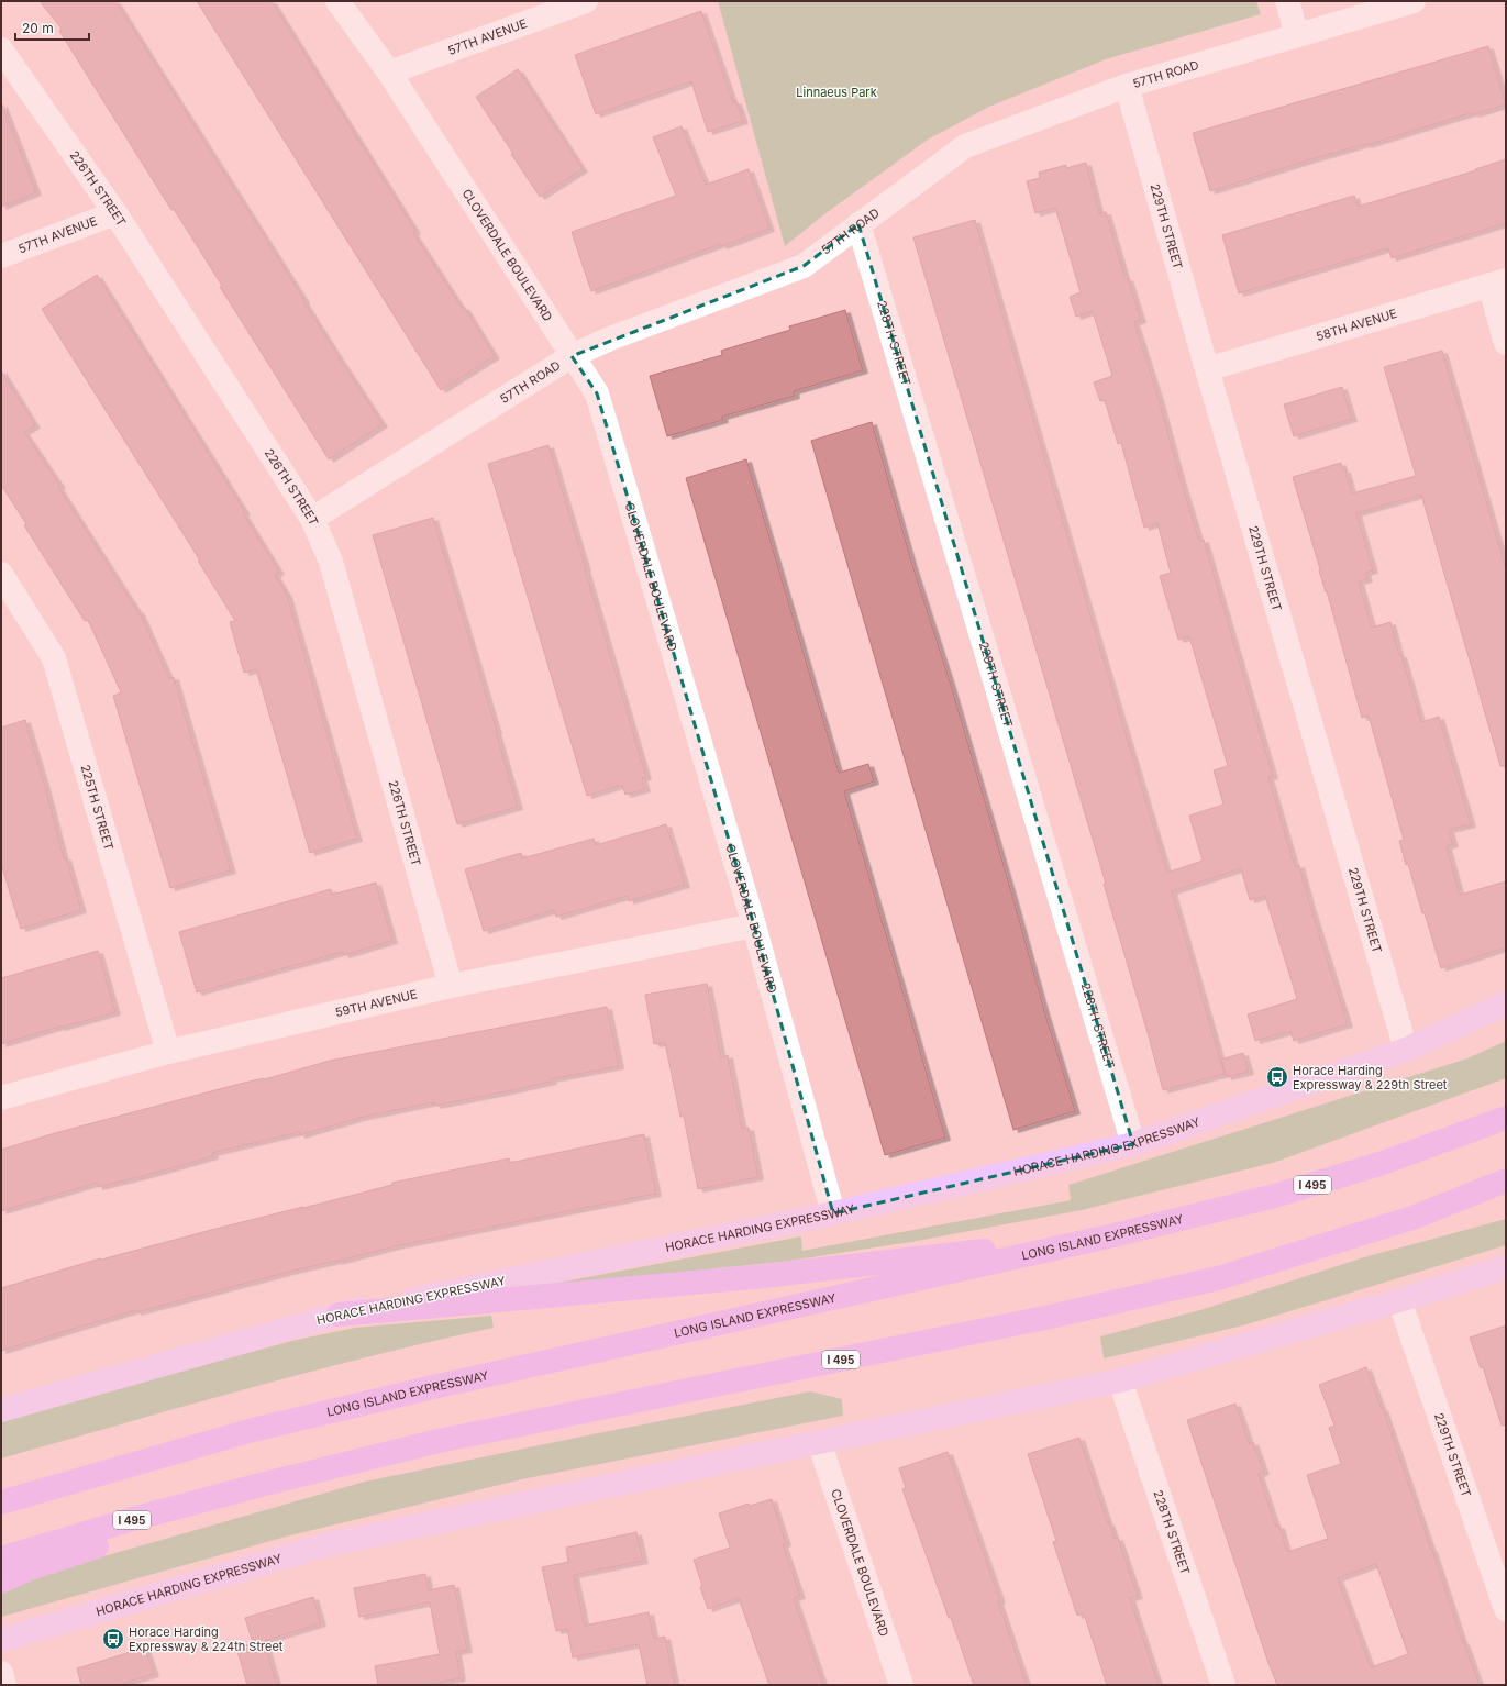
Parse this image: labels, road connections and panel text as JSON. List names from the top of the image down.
{
  "streets": {
    "highway": ["I 495", "LONG ISLAND EXPRESSWAY"],
    "main road": ["HORACE HARDING EXPRESSWAY"],
    "street": [
      "57TH AVENUE",
      "57TH ROAD",
      "226TH STREET",
      "229TH STREET",
      "CLOVERDALE BOULEVARD",
      "58TH AVENUE",
      "228TH STREET",
      "225TH STREET",
      "59TH AVENUE"
    ]
  },
  "crossings": [
    ["57TH AVENUE", "226TH STREET"],
    ["57TH AVENUE", "CLOVERDALE BOULEVARD"],
    ["57TH ROAD", "226TH STREET"],
    ["57TH ROAD", "229TH STREET"],
    ["57TH ROAD", "CLOVERDALE BOULEVARD"],
    ["57TH ROAD", "228TH STREET"],
    ["226TH STREET", "59TH AVENUE"],
    ["229TH STREET", "58TH AVENUE"],
    ["229TH STREET", "HORACE HARDING EXPRESSWAY"],
    ["CLOVERDALE BOULEVARD", "59TH AVENUE"],
    ["CLOVERDALE BOULEVARD", "HORACE HARDING EXPRESSWAY"],
    ["228TH STREET", "HORACE HARDING EXPRESSWAY"],
    ["225TH STREET", "59TH AVENUE"]
  ],
  "parks": ["Linnaeus Park"],
  "places": {
    "bus stop": ["Horace Harding Expressway & 229th Street", "Horace Harding Expressway & 224th Street"]
  },
  "scale_bar": "20 m"
}
